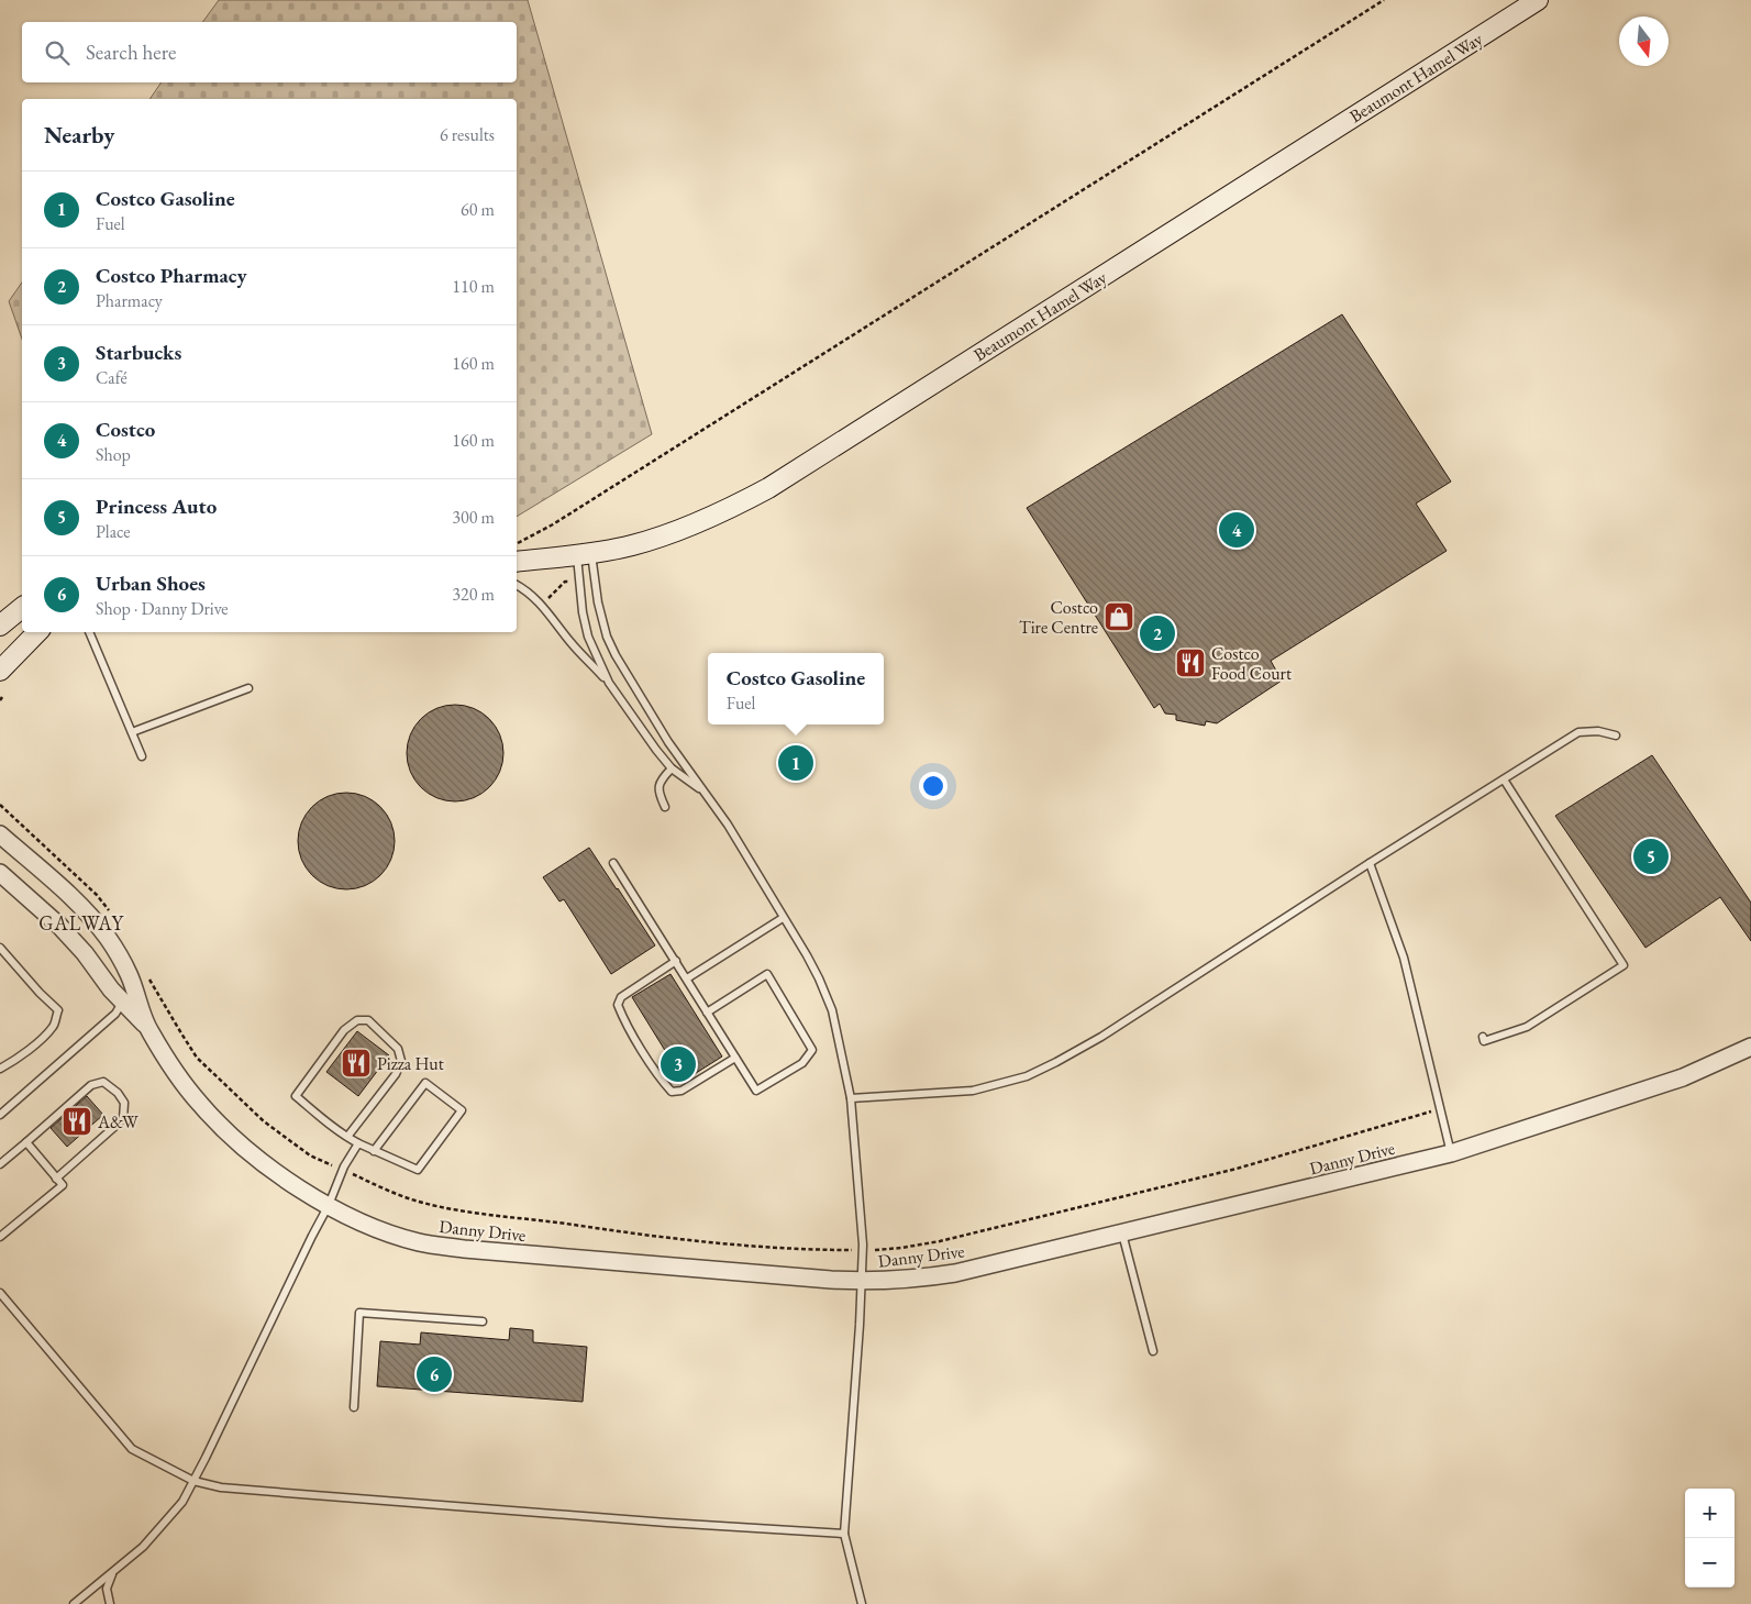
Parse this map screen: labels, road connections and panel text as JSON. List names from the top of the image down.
{
  "streets": {
    "main road": ["Beaumont Hamel Way"],
    "street": ["Danny Drive"]
  },
  "districts": ["GALWAY"],
  "places": {
    "shop": ["Costco Tire Centre"],
    "restaurant": ["Costco Food Court", "Pizza Hut", "A&W"]
  },
  "north": "bottom",
  "page": {
    "search": "Search here",
    "heading": ["Nearby", "6 results"],
    "list": [
      {
        "mark": "1",
        "name": "Costco Gasoline",
        "note": "Fuel",
        "value": "60 m"
      },
      {
        "mark": "2",
        "name": "Costco Pharmacy",
        "note": "Pharmacy",
        "value": "110 m"
      },
      {
        "mark": "3",
        "name": "Starbucks",
        "note": "Café",
        "value": "160 m"
      },
      {
        "mark": "4",
        "name": "Costco",
        "note": "Shop",
        "value": "160 m"
      },
      {
        "mark": "5",
        "name": "Princess Auto",
        "note": "Place",
        "value": "300 m"
      },
      {
        "mark": "6",
        "name": "Urban Shoes",
        "note": "Shop · Danny Drive",
        "value": "320 m"
      }
    ],
    "pins": [
      "4",
      "2",
      "1",
      "5",
      "3",
      "6"
    ],
    "popup": ["Costco Gasoline", "Fuel"],
    "map_buttons": ["+", "−"]
  }
}
